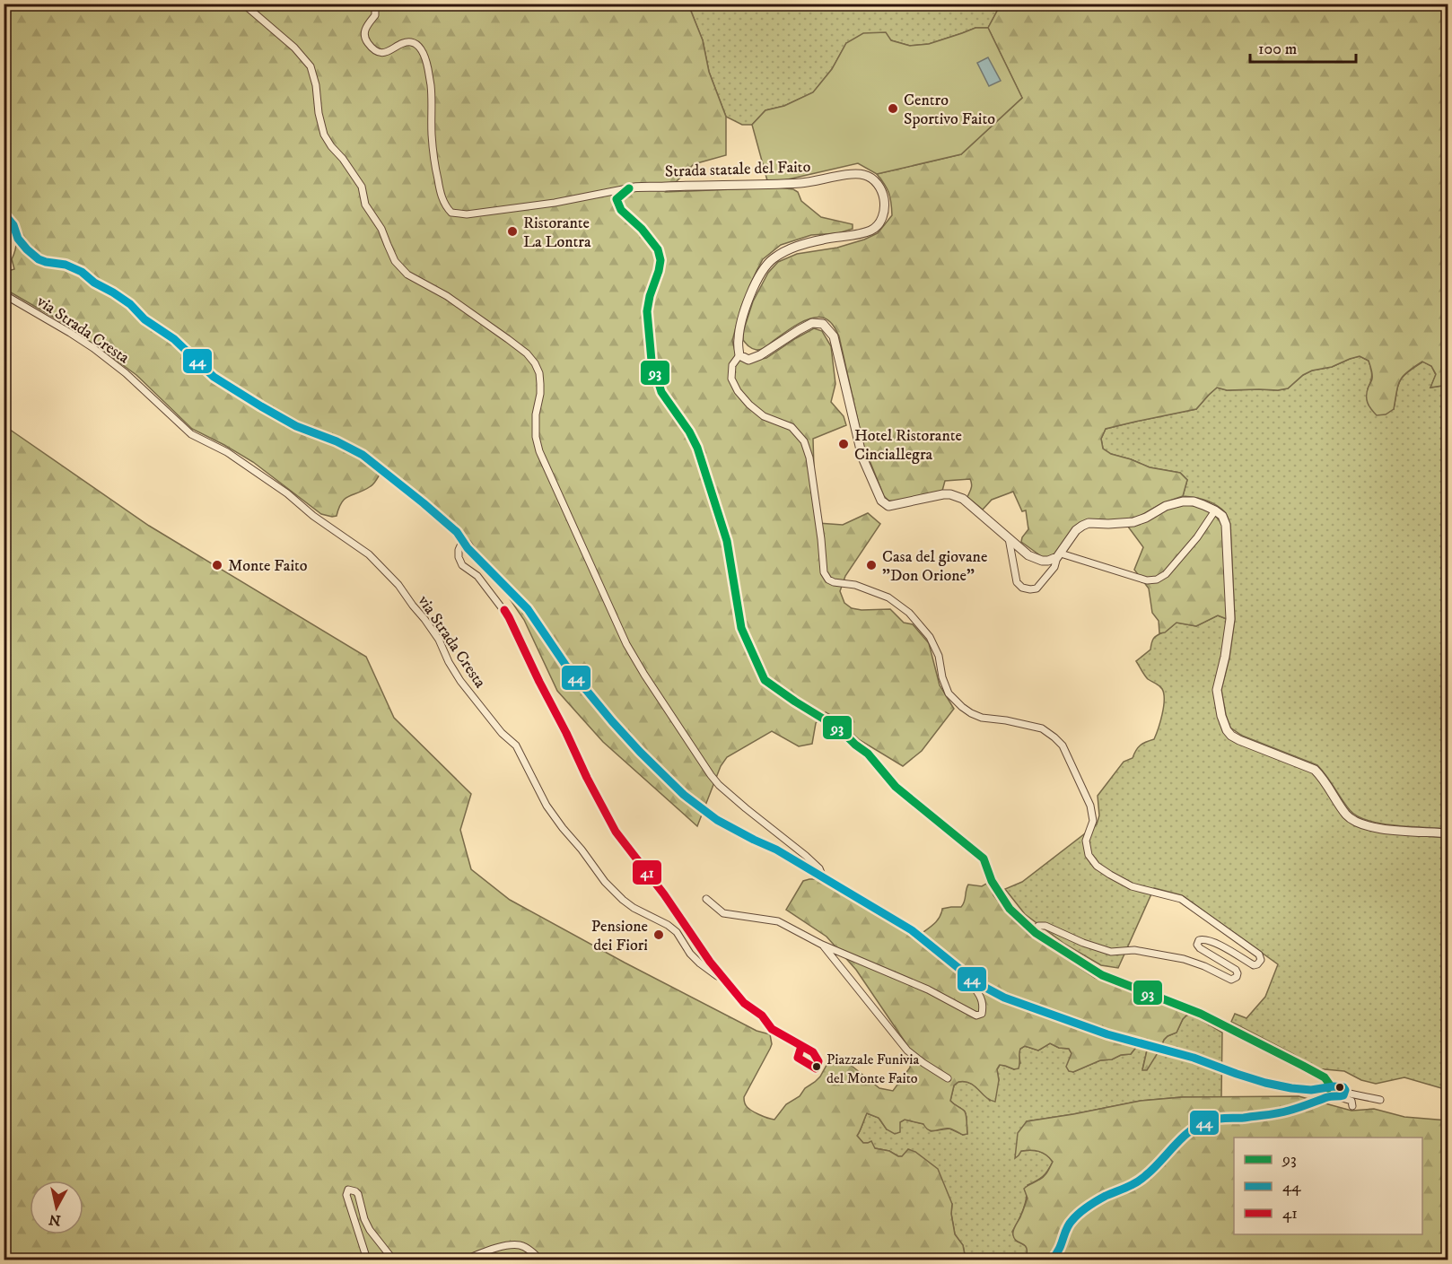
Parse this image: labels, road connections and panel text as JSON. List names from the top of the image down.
{
  "streets": {
    "street": ["Strada statale del Faito", "via Strada Cresta"]
  },
  "places": [
    "Centro Sportivo Faito",
    "Ristorante La Lontra",
    "Hotel Ristorante Cinciallegra",
    "Monte Faito",
    "Casa del giovane \"Don Orione\"",
    "Pensione dei Fiori",
    "Piazzale Funivia del Monte Faito"
  ],
  "lines": ["transit line 93", "transit line 44", "transit line 41"],
  "legend": ["93", "44", "41"],
  "scale_bar": "100 m",
  "north": "bottom"
}
